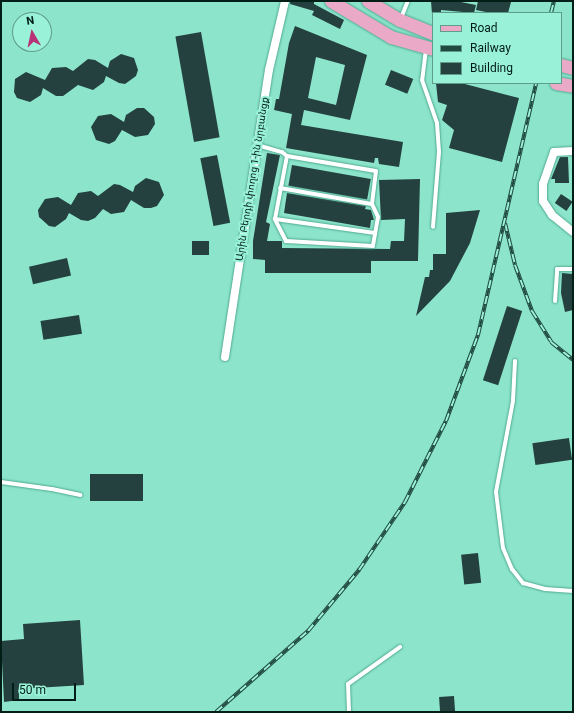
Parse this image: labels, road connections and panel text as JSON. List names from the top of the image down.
{
  "streets": {
    "street": ["Արին Բերդի փողոց 1-ին նրբանցք"]
  },
  "legend": ["Road", "Railway", "Building"],
  "scale_bar": "50 m",
  "north": "top"
}
